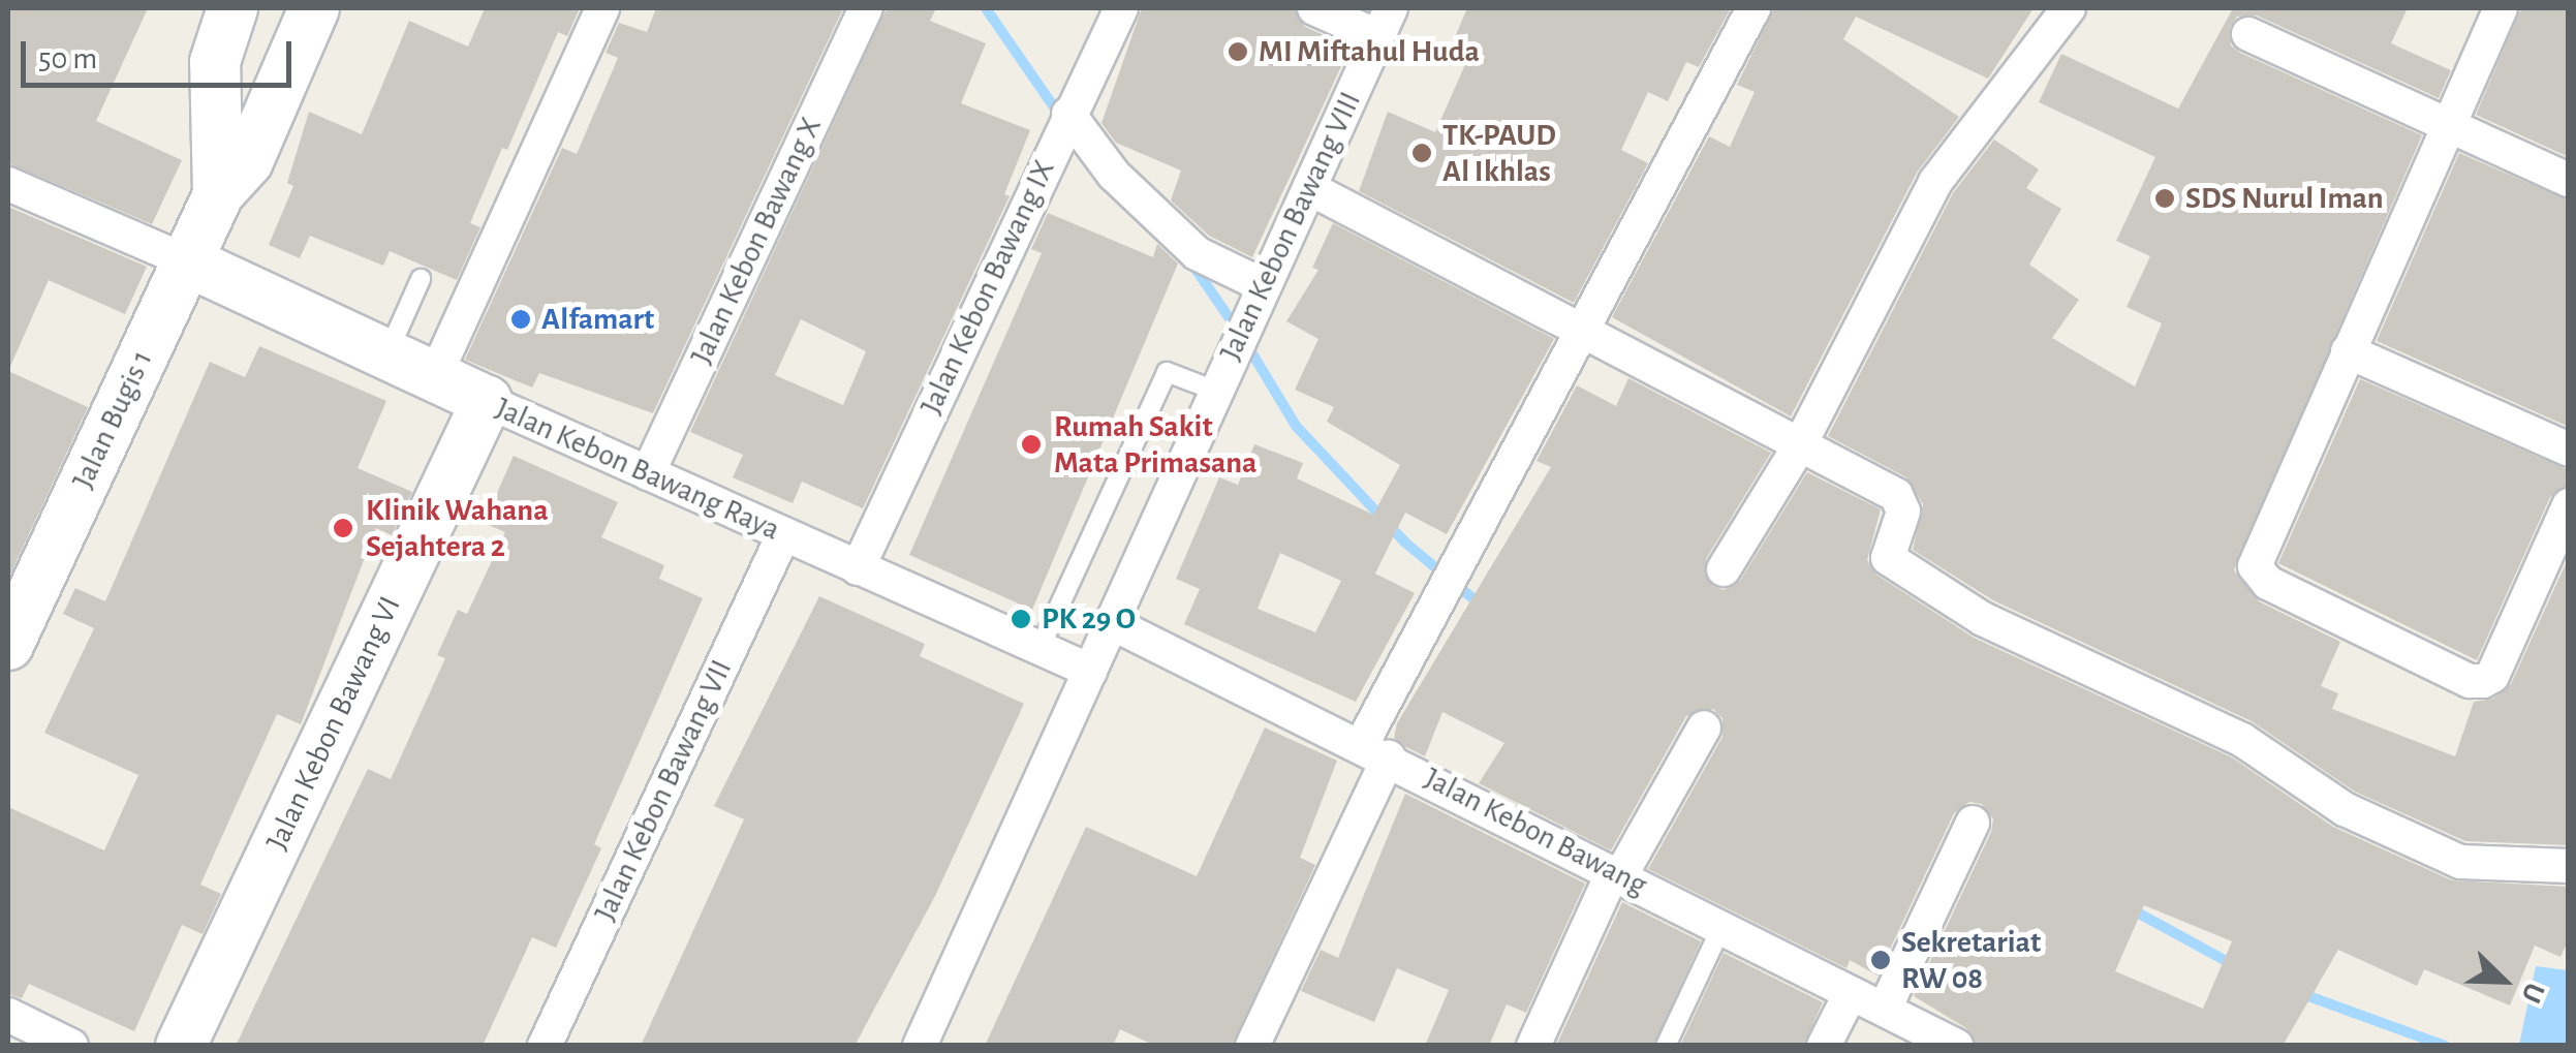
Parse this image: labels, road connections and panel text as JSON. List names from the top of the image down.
{
  "streets": {
    "street": [
      "Jalan Kebon Bawang VIII",
      "Jalan Kebon Bawang X",
      "Jalan Kebon Bawang IX",
      "Jalan Bugis 1",
      "Jalan Kebon Bawang Raya",
      "Jalan Kebon Bawang VI",
      "Jalan Kebon Bawang VII",
      "Jalan Kebon Bawang"
    ]
  },
  "crossings": [
    ["Jalan Kebon Bawang VIII", "Jalan Kebon Bawang Raya"],
    ["Jalan Kebon Bawang VIII", "Jalan Kebon Bawang"],
    ["Jalan Kebon Bawang X", "Jalan Kebon Bawang Raya"],
    ["Jalan Kebon Bawang IX", "Jalan Kebon Bawang Raya"],
    ["Jalan Bugis 1", "Jalan Kebon Bawang Raya"],
    ["Jalan Kebon Bawang Raya", "Jalan Kebon Bawang VI"],
    ["Jalan Kebon Bawang Raya", "Jalan Kebon Bawang VII"]
  ],
  "places": [
    "MI Miftahul Huda",
    "TK-PAUD Al Ikhlas",
    "SDS Nurul Iman",
    "Alfamart",
    "Rumah Sakit Mata Primasana",
    "Klinik Wahana Sejahtera 2",
    "PK 29 O",
    "Sekretariat RW 08"
  ],
  "scale_bar": "50 m",
  "north": "bottom right"
}
